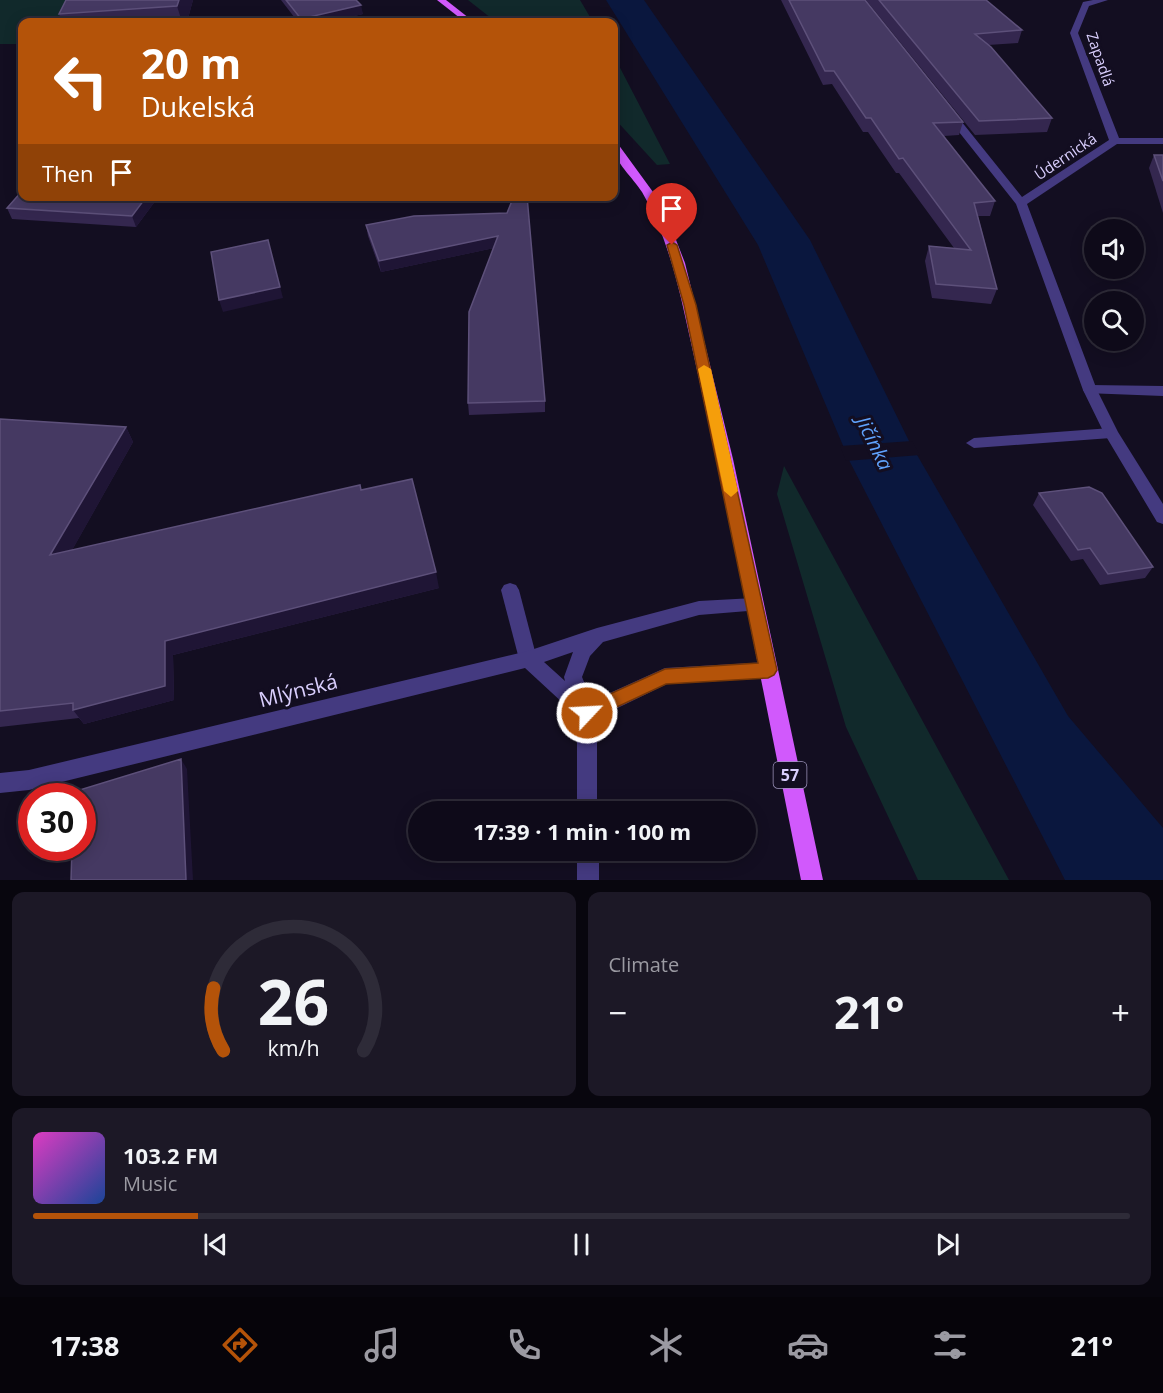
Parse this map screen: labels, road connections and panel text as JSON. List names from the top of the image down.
{
  "streets": {
    "main road": ["57"],
    "street": ["Zapadlá", "Údernická", "Mlýnská"]
  },
  "crossings": [
    ["Zapadlá", "Údernická"],
    ["Mlýnská", "57"]
  ],
  "water": ["Jičínka"],
  "page": {
    "turn": ["20 m", "Dukelská"],
    "then": "Then",
    "limit": "30",
    "trip": "17:39 · 1 min · 100 m",
    "tile": "Climate",
    "heat": ["−", "21°", "+"],
    "song": ["103.2 FM", "Music"],
    "tabs": ["17:38", "21°"],
    "gauge": ["26", "km/h"]
  }
}
